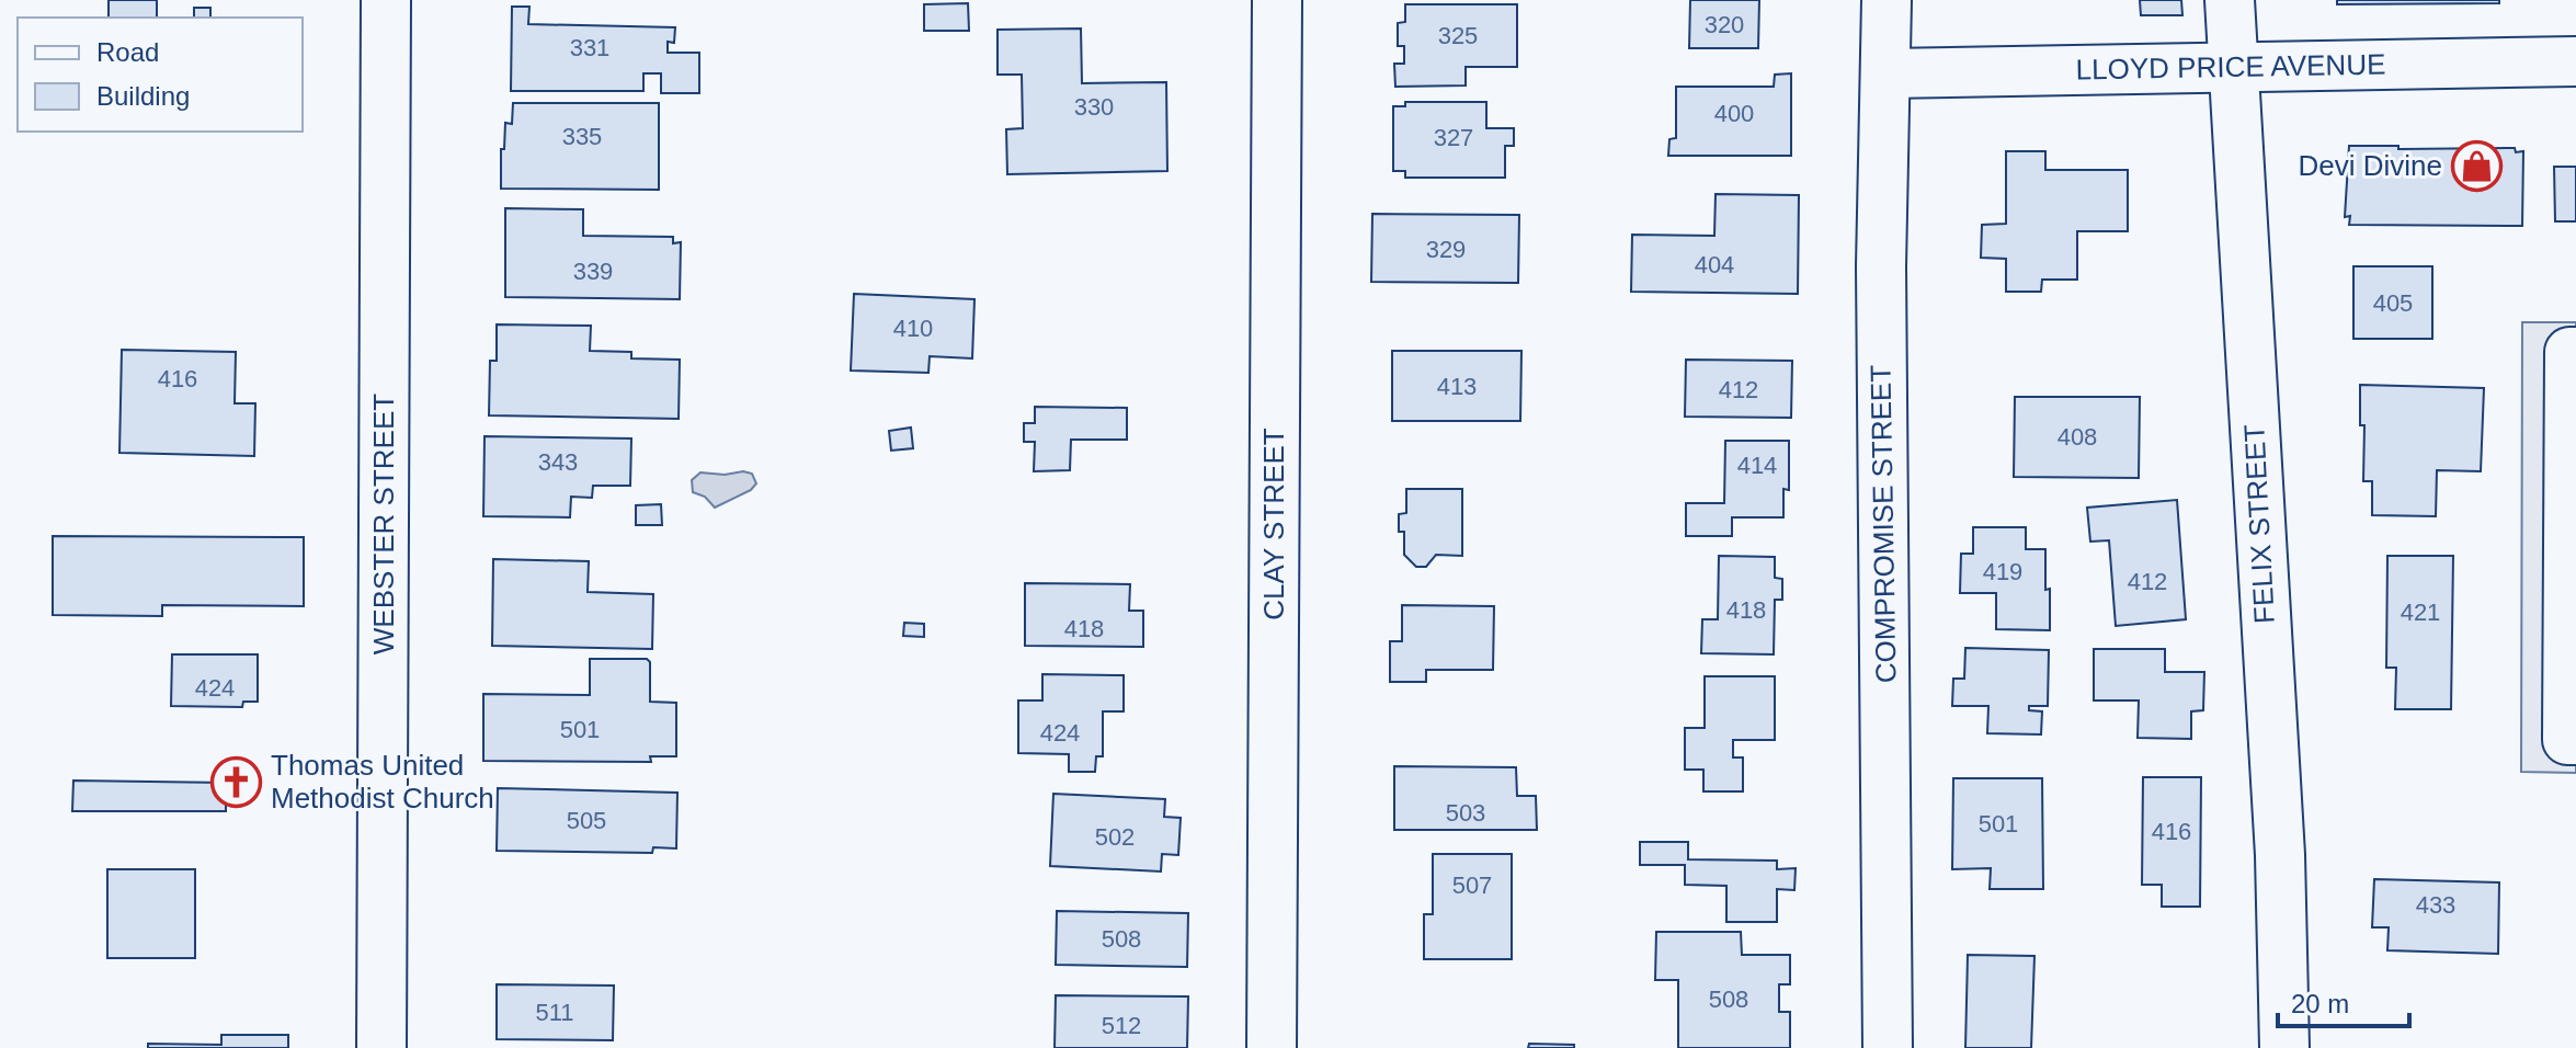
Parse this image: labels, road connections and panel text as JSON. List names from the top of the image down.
{
  "streets": {
    "street": [
      "LLOYD PRICE AVENUE",
      "WEBSTER STREET",
      "CLAY STREET",
      "COMPROMISE STREET",
      "FELIX STREET"
    ]
  },
  "crossings": [
    ["LLOYD PRICE AVENUE", "COMPROMISE STREET"],
    ["LLOYD PRICE AVENUE", "FELIX STREET"]
  ],
  "places": {
    "shop": ["Devi Divine"],
    "church": ["Thomas United Methodist Church"]
  },
  "house_numbers": [
    "320",
    "325",
    "331",
    "330",
    "400",
    "335",
    "327",
    "329",
    "404",
    "339",
    "405",
    "410",
    "416",
    "413",
    "412",
    "408",
    "343",
    "414",
    "419",
    "412",
    "418",
    "421",
    "418",
    "424",
    "501",
    "424",
    "503",
    "505",
    "501",
    "416",
    "502",
    "507",
    "433",
    "508",
    "508",
    "511",
    "512"
  ],
  "legend": ["Road", "Building"],
  "scale_bar": "20 m"
}
